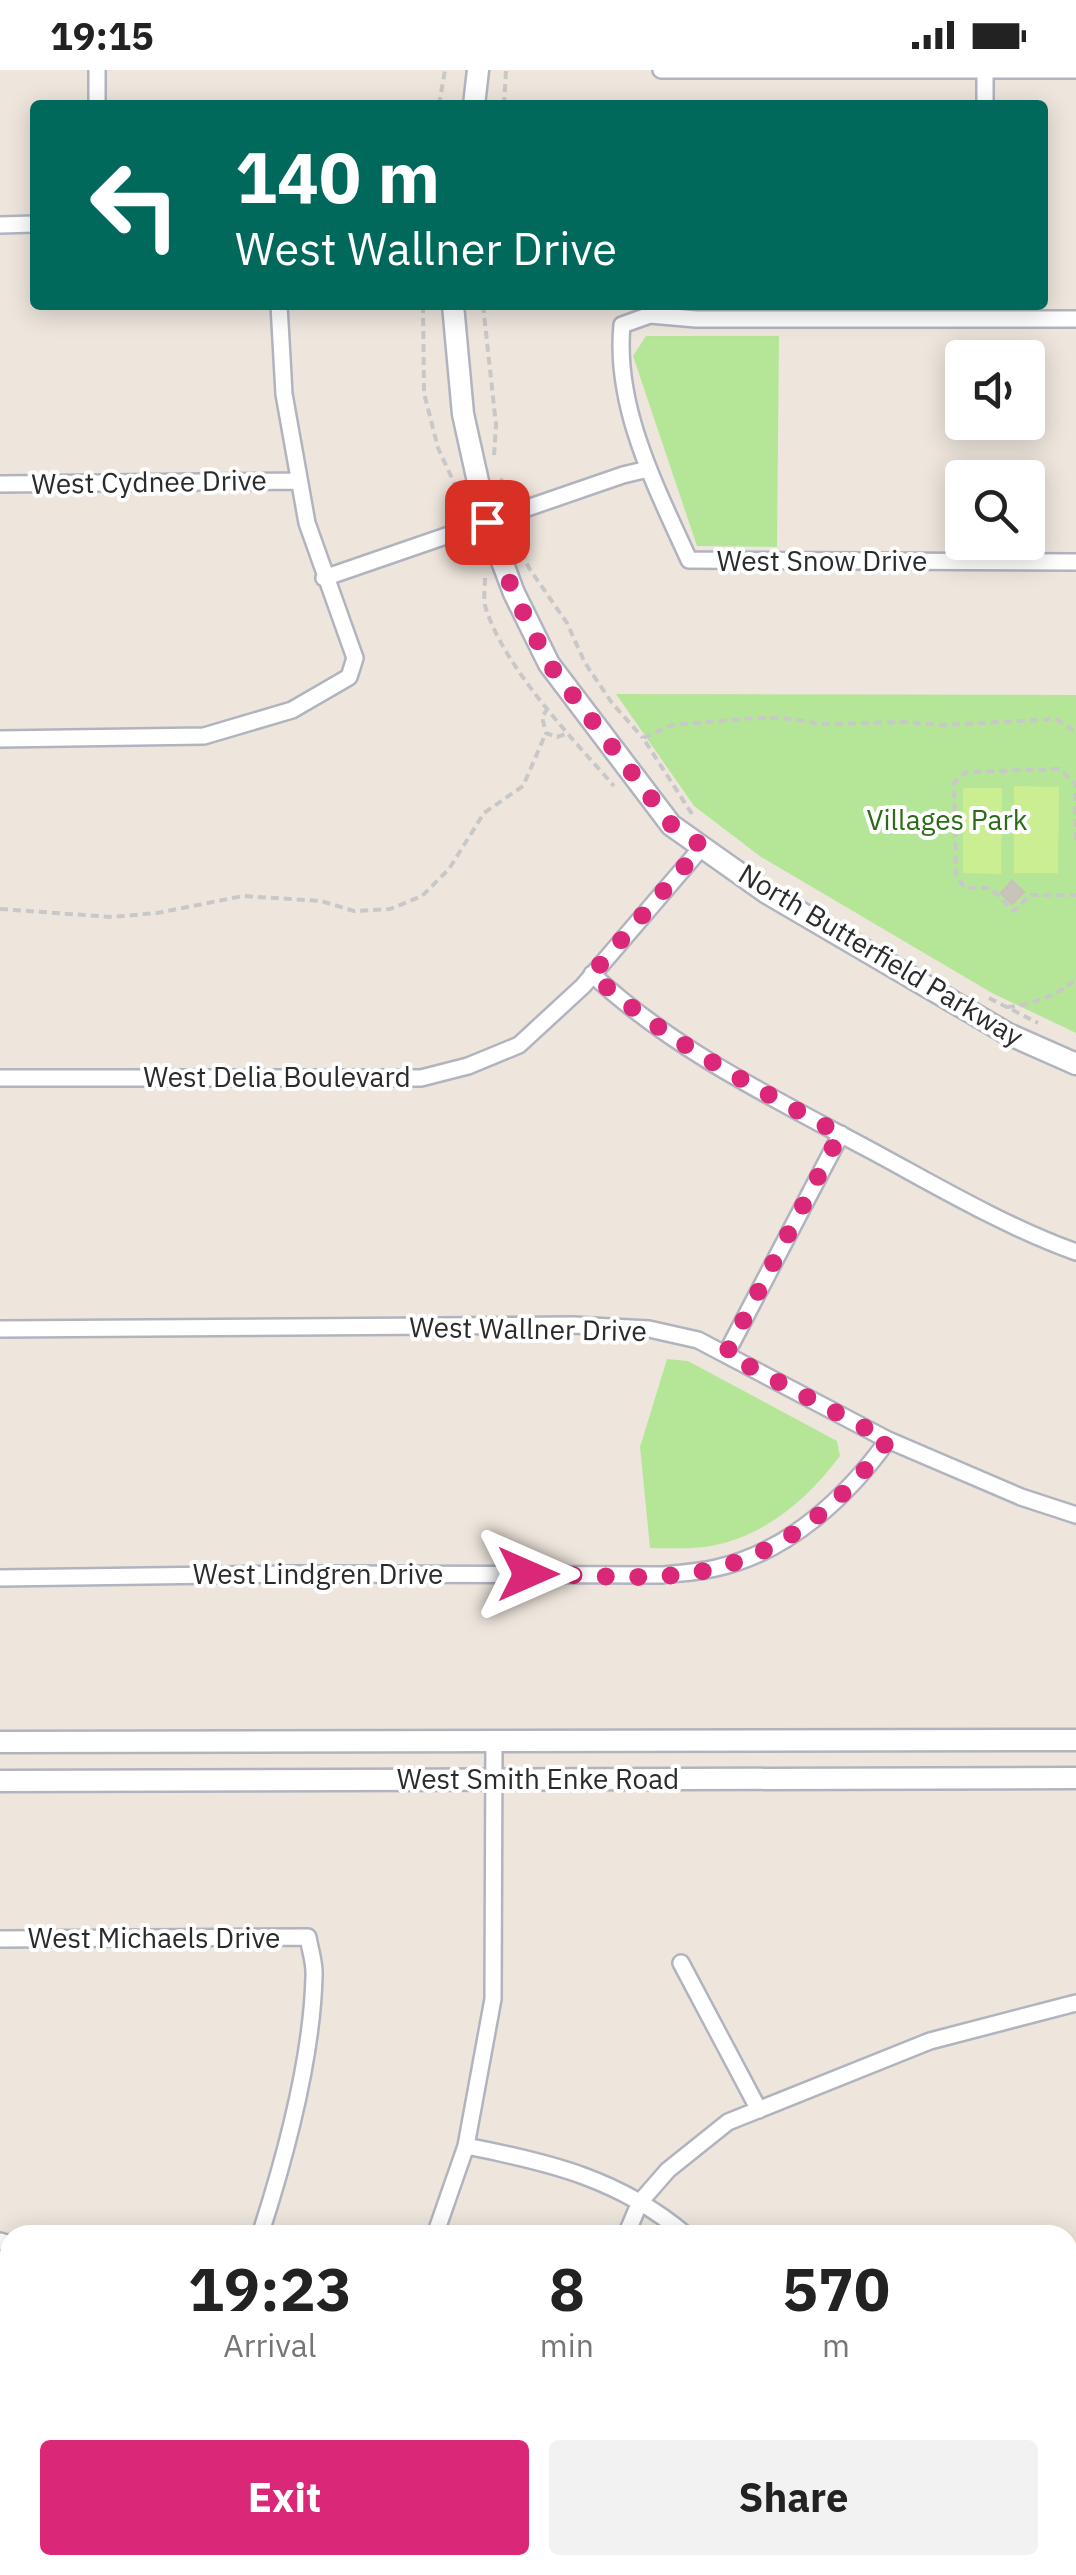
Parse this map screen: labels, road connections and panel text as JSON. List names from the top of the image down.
{
  "streets": {
    "street": [
      "West Cydnee Drive",
      "West Snow Drive",
      "North Butterfield Parkway",
      "West Delia Boulevard",
      "West Wallner Drive",
      "West Lindgren Drive",
      "West Smith Enke Road",
      "West Michaels Drive"
    ]
  },
  "crossings": [
    ["North Butterfield Parkway", "West Delia Boulevard"],
    ["West Wallner Drive", "West Lindgren Drive"]
  ],
  "parks": ["Villages Park"],
  "page": {
    "status": "19:15",
    "turn": ["140 m", "West Wallner Drive"],
    "eta": [
      "19:23",
      "Arrival",
      "8",
      "min",
      "570",
      "m"
    ],
    "buttons": ["Exit", "Share"]
  }
}
